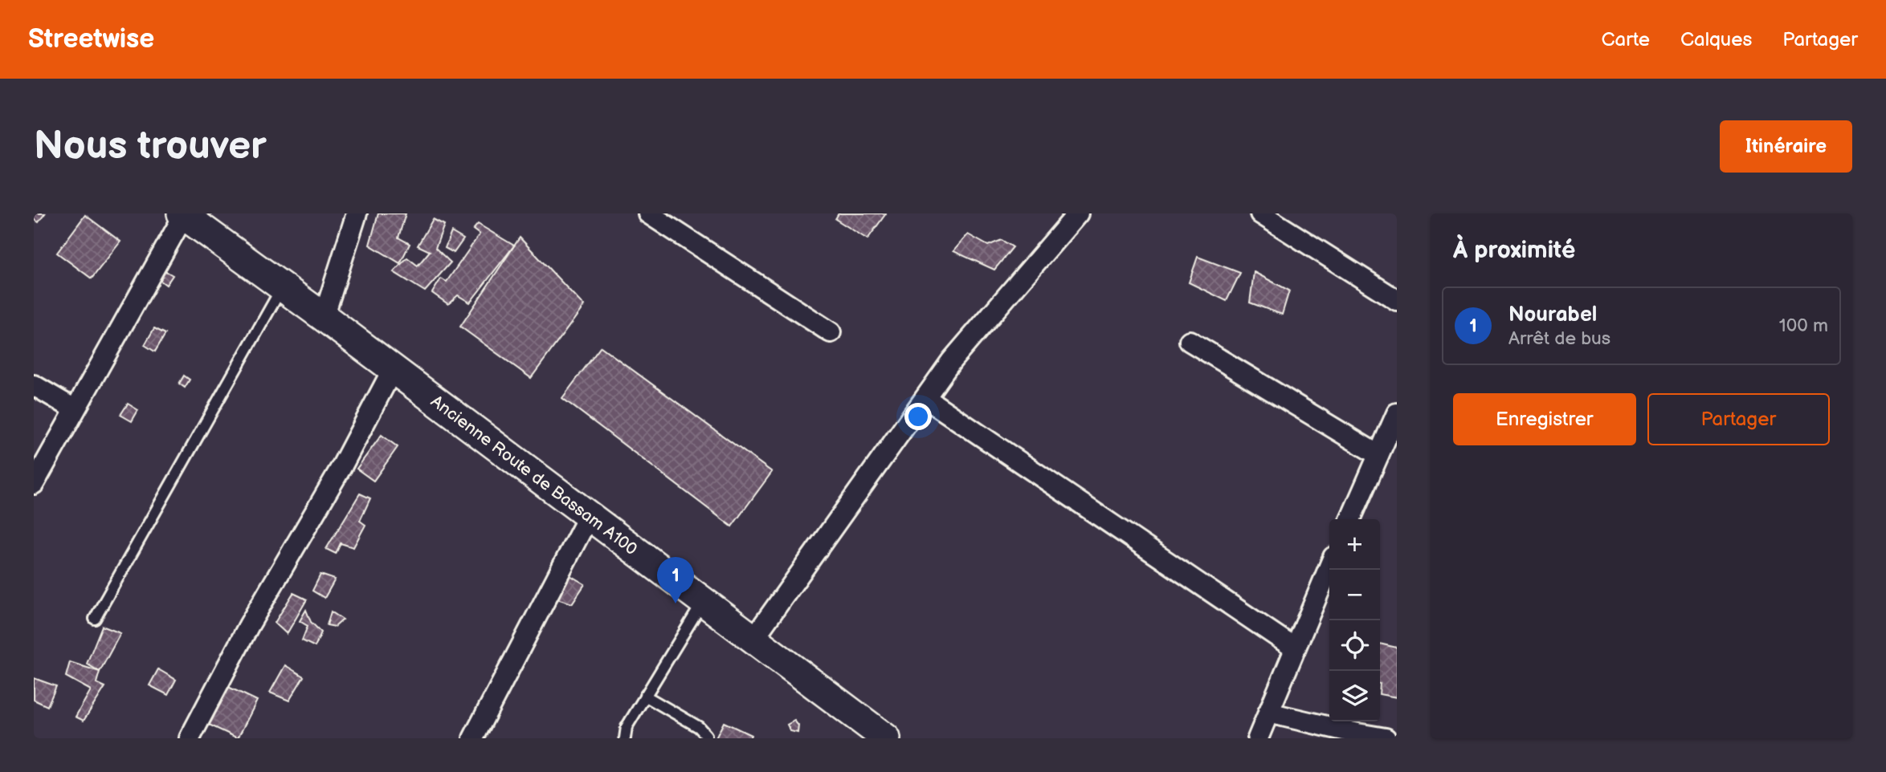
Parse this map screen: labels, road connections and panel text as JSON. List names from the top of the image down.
{
  "streets": {
    "main road": ["Ancienne Route de Bassam A100"]
  },
  "page": {
    "header": "Streetwise",
    "nav": ["Carte", "Calques", "Partager"],
    "buttons": [
      "Itinéraire",
      ["Enregistrer", "Partager"]
    ],
    "title": "Nous trouver",
    "heading": "À proximité",
    "list": [
      {
        "mark": "1",
        "name": "Nourabel",
        "note": "Arrêt de bus",
        "value": "100 m"
      }
    ],
    "map_buttons": ["+", "−"],
    "pins": "1"
  }
}
